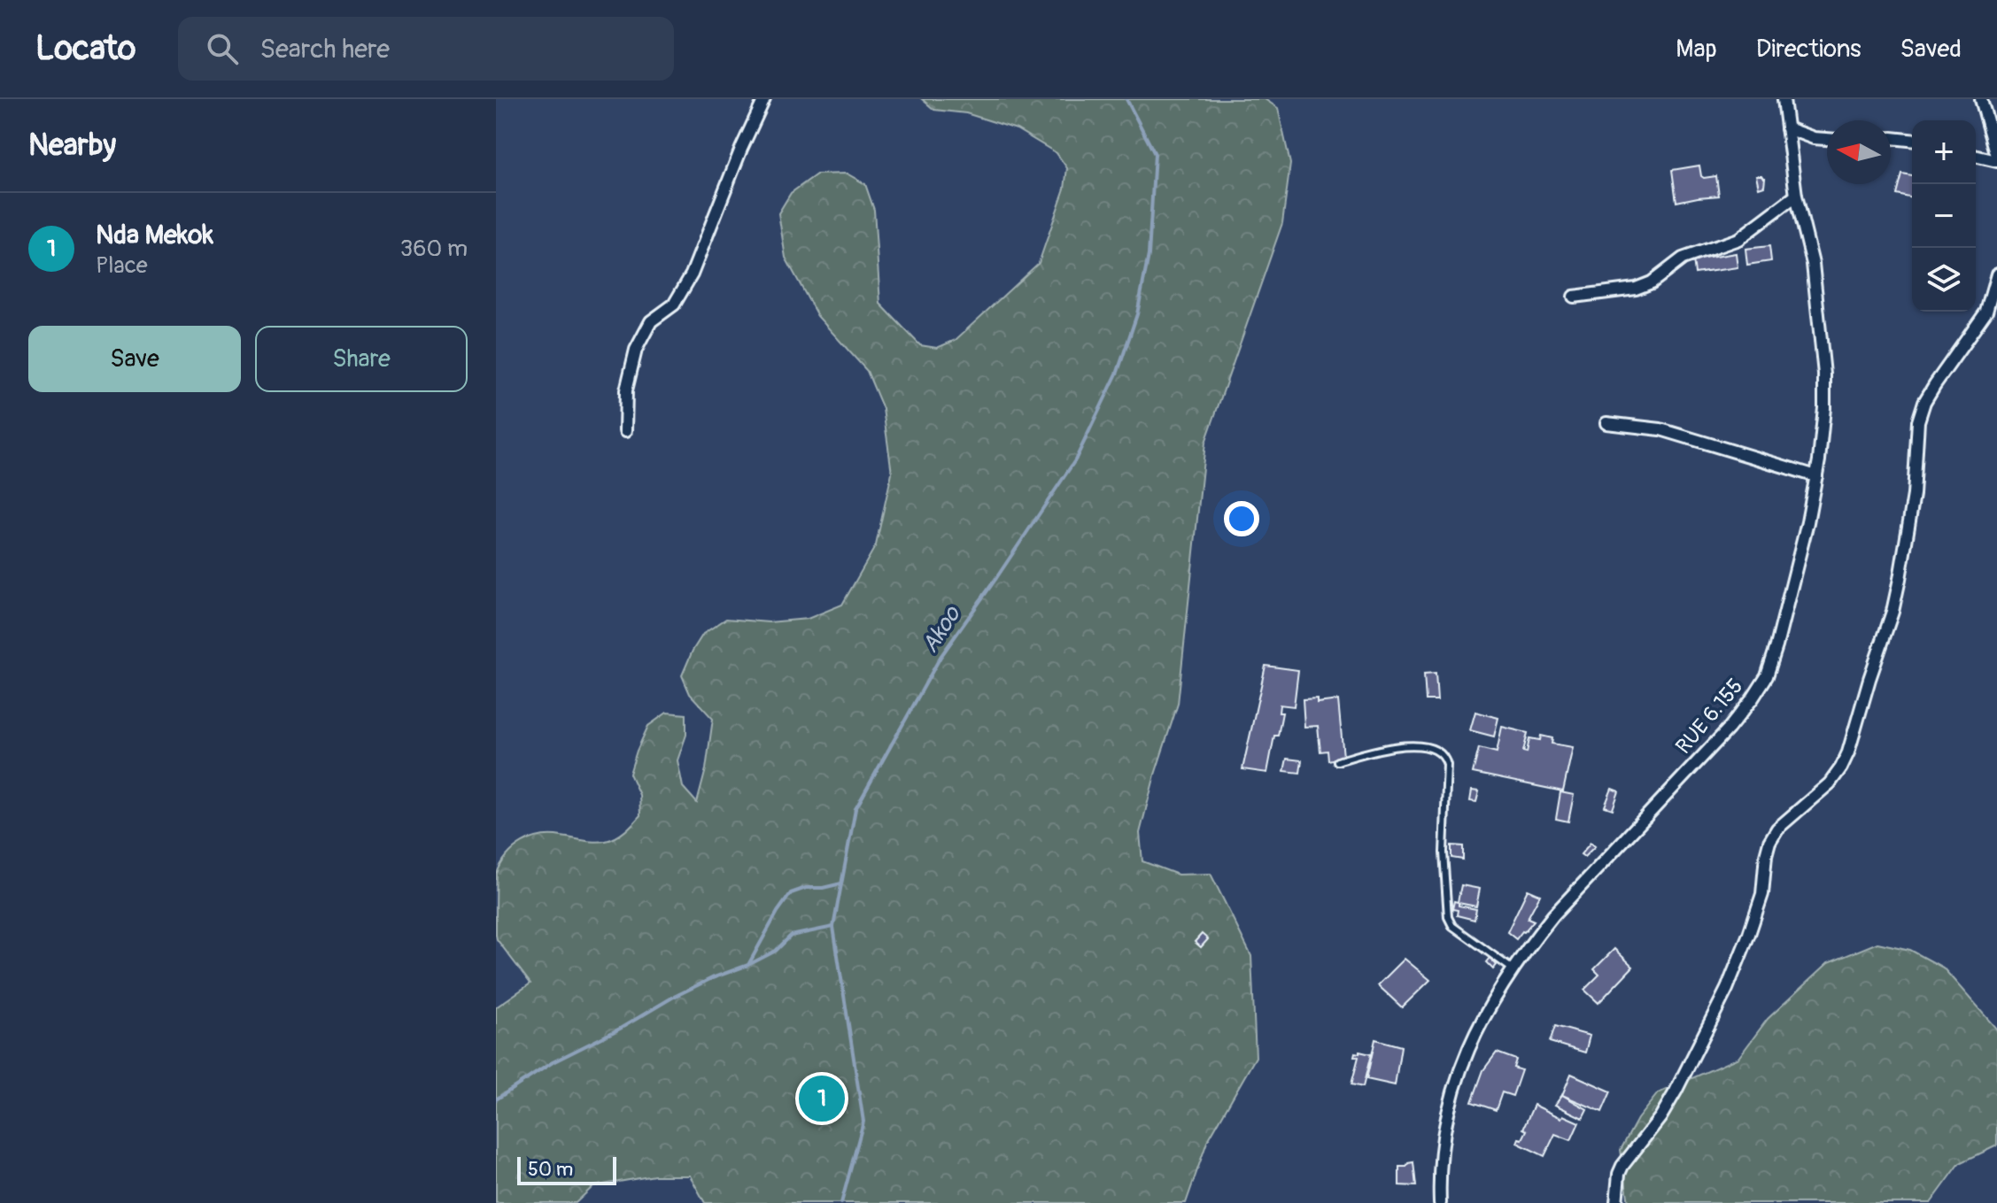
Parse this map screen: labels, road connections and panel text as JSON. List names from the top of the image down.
{
  "streets": {
    "street": ["RUE 6.155"]
  },
  "water": ["Akoo"],
  "scale_bar": "50 m",
  "north": "left",
  "page": {
    "header": "Locato",
    "search": "Search here",
    "nav": ["Map", "Directions", "Saved"],
    "heading": "Nearby",
    "map_buttons": ["+", "−"],
    "list": [
      {
        "mark": "1",
        "name": "Nda Mekok",
        "note": "Place",
        "value": "360 m"
      }
    ],
    "buttons": ["Save", "Share"],
    "pins": "1",
    "scale": "50 m"
  }
}
